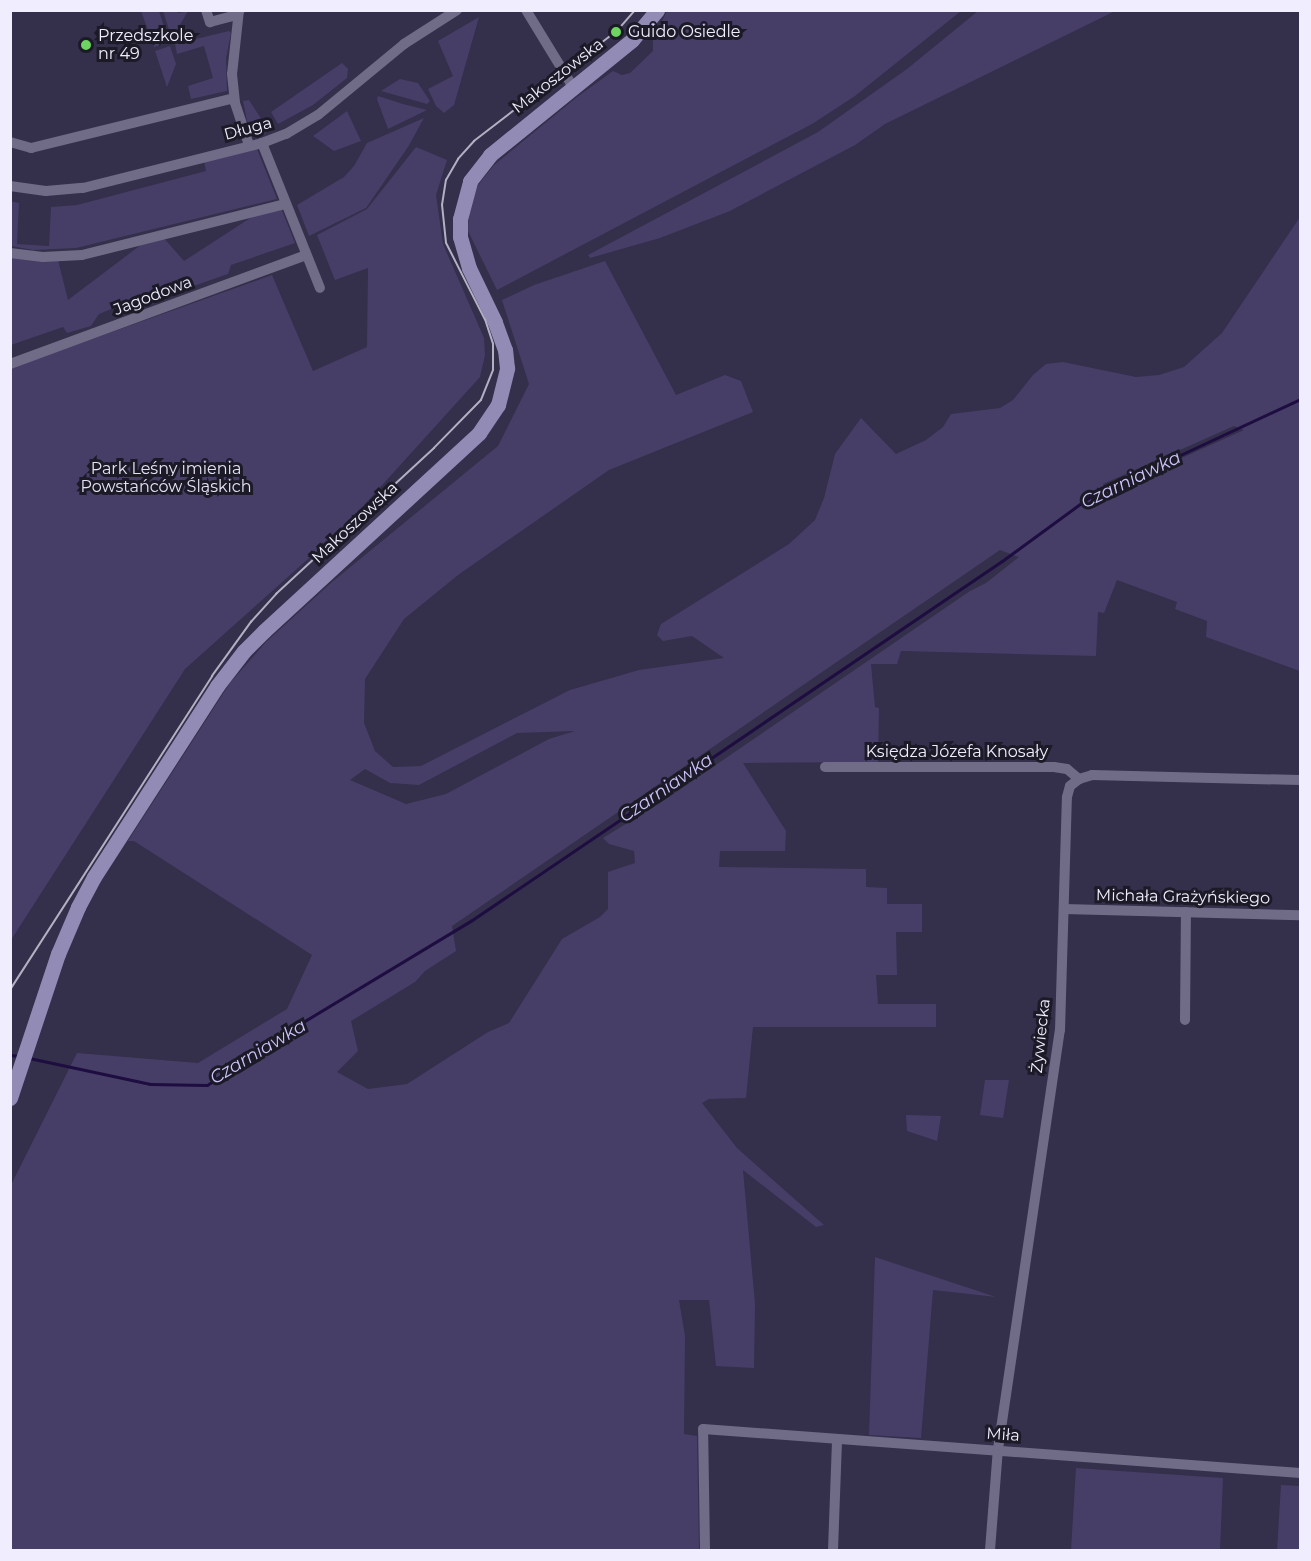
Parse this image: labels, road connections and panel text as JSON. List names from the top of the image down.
{
  "streets": {
    "main road": ["Makoszowska"],
    "street": [
      "Długa",
      "Jagodowa",
      "Księdza Józefa Knosały",
      "Michała Grażyńskiego",
      "Żywiecka",
      "Miła"
    ]
  },
  "crossings": [
    ["Księdza Józefa Knosały", "Żywiecka"],
    ["Michała Grażyńskiego", "Żywiecka"],
    ["Żywiecka", "Miła"]
  ],
  "water": ["Czarniawka"],
  "parks": ["Park Leśny imienia Powstańców Śląskich"],
  "places": ["Guido Osiedle", "Przedszkole nr 49"]
}
